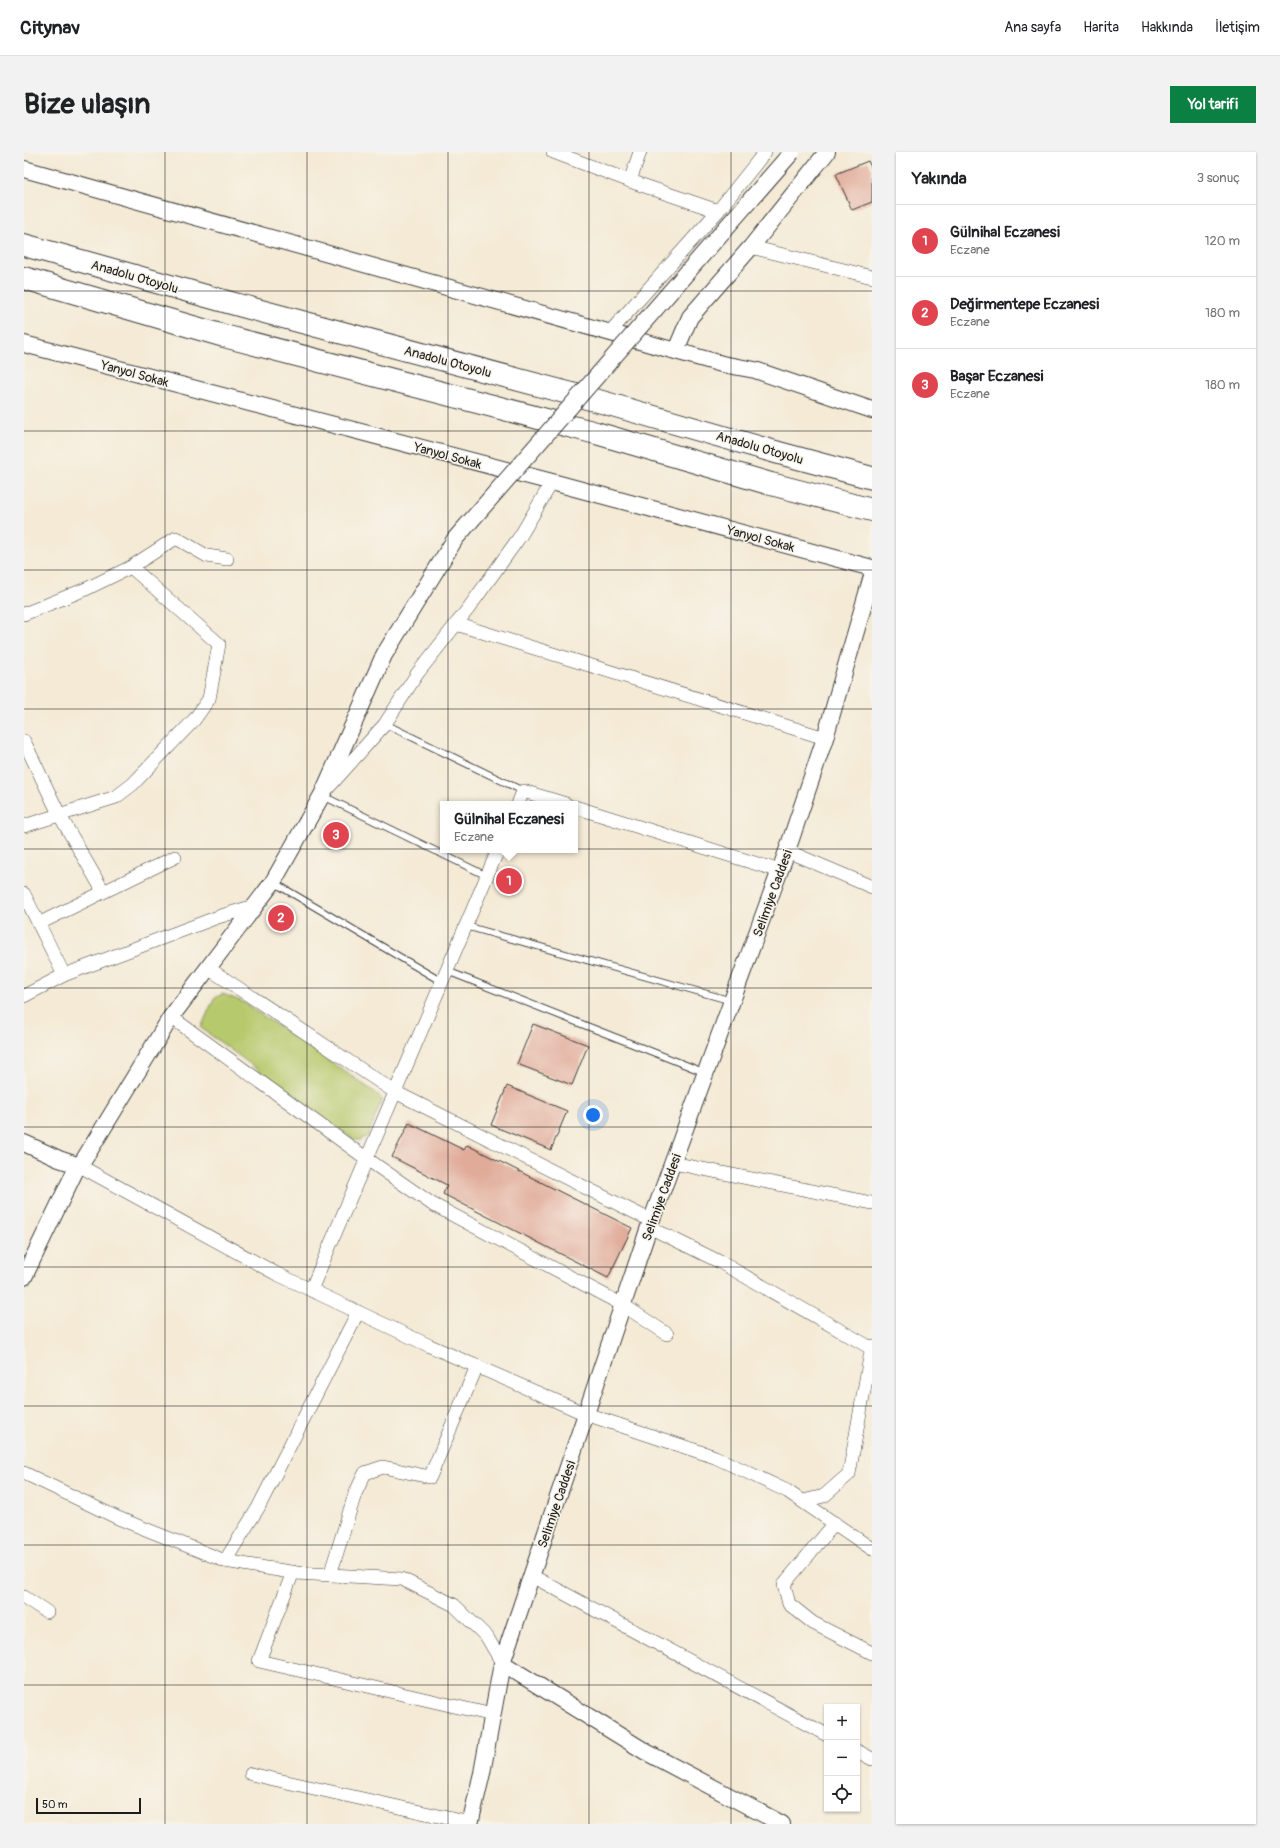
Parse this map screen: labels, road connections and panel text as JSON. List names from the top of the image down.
{
  "streets": {
    "highway": ["Anadolu Otoyolu"],
    "street": ["Yanyol Sokak", "Selimiye Caddesi"]
  },
  "scale_bar": "50 m",
  "page": {
    "header": "Citynav",
    "nav": [
      "Ana sayfa",
      "Harita",
      "Hakkında",
      "İletişim"
    ],
    "buttons": "Yol tarifi",
    "title": "Bize ulaşın",
    "heading": ["Yakında", "3 sonuç"],
    "list": [
      {
        "mark": "1",
        "name": "Gülnihal Eczanesi",
        "note": "Eczane",
        "value": "120 m"
      },
      {
        "mark": "2",
        "name": "Değirmentepe Eczanesi",
        "note": "Eczane",
        "value": "180 m"
      },
      {
        "mark": "3",
        "name": "Başar Eczanesi",
        "note": "Eczane",
        "value": "180 m"
      }
    ],
    "popup": ["Gülnihal Eczanesi", "Eczane"],
    "pins": ["3", "1", "2"],
    "map_buttons": ["+", "−"],
    "scale": "50 m"
  }
}
